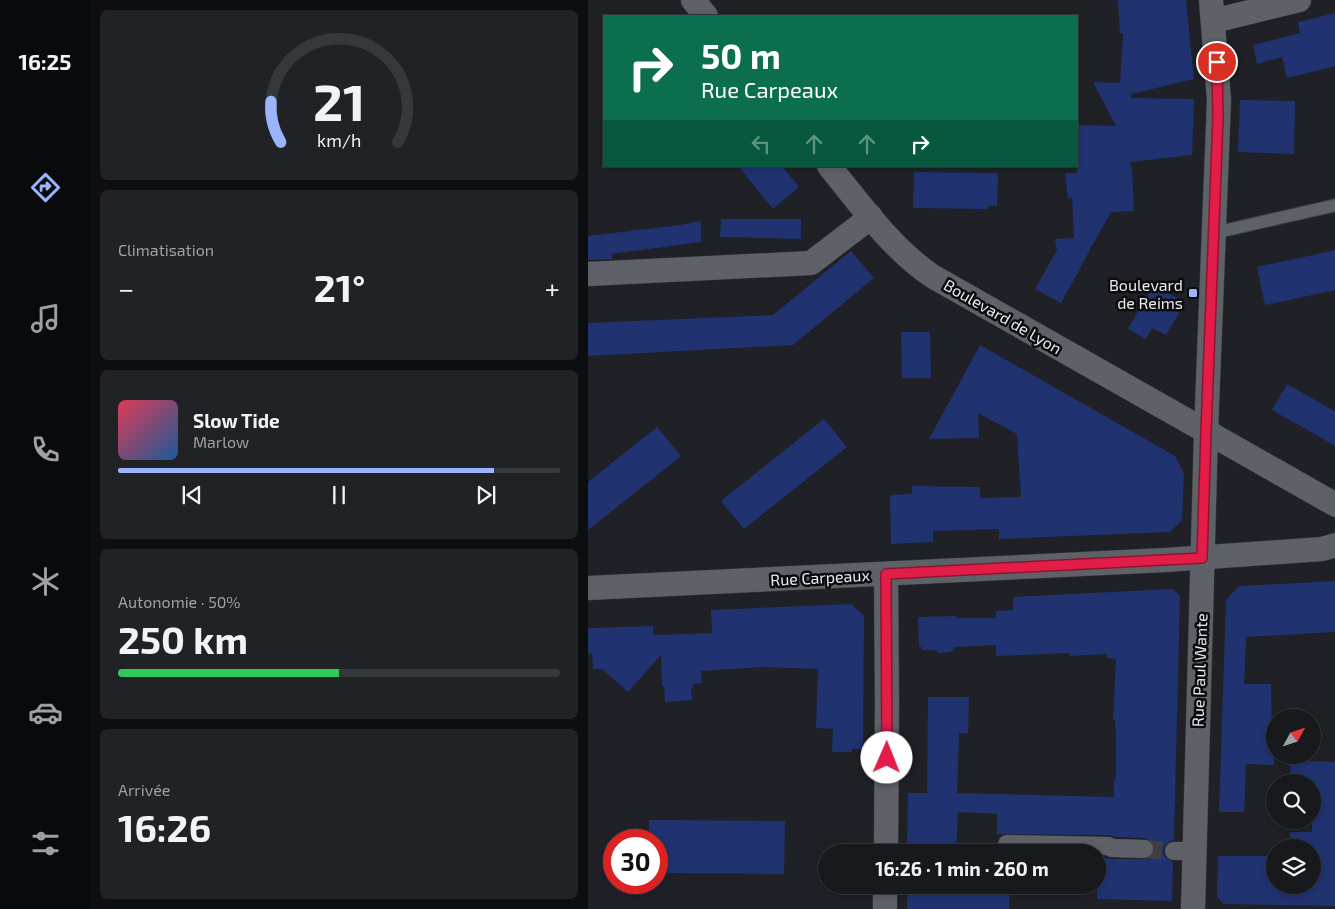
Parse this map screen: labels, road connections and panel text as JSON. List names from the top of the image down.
{
  "streets": {
    "street": ["Boulevard de Lyon", "Rue Carpeaux", "Rue Paul Wante"]
  },
  "crossings": [
    ["Boulevard de Lyon", "Rue Paul Wante"],
    ["Rue Carpeaux", "Rue Paul Wante"]
  ],
  "places": {
    "transit": ["Boulevard de Reims"]
  },
  "north": "top right",
  "page": {
    "tabs": "16:25",
    "turn": ["50 m", "Rue Carpeaux"],
    "tile": [
      "Climatisation",
      ["Autonomie · 50%", "250 km"],
      ["Arrivée", "16:26"]
    ],
    "heat": ["−", "21°", "+"],
    "song": ["Slow Tide", "Marlow"],
    "limit": "30",
    "trip": "16:26 · 1 min · 260 m",
    "gauge": ["21", "km/h"]
  }
}
